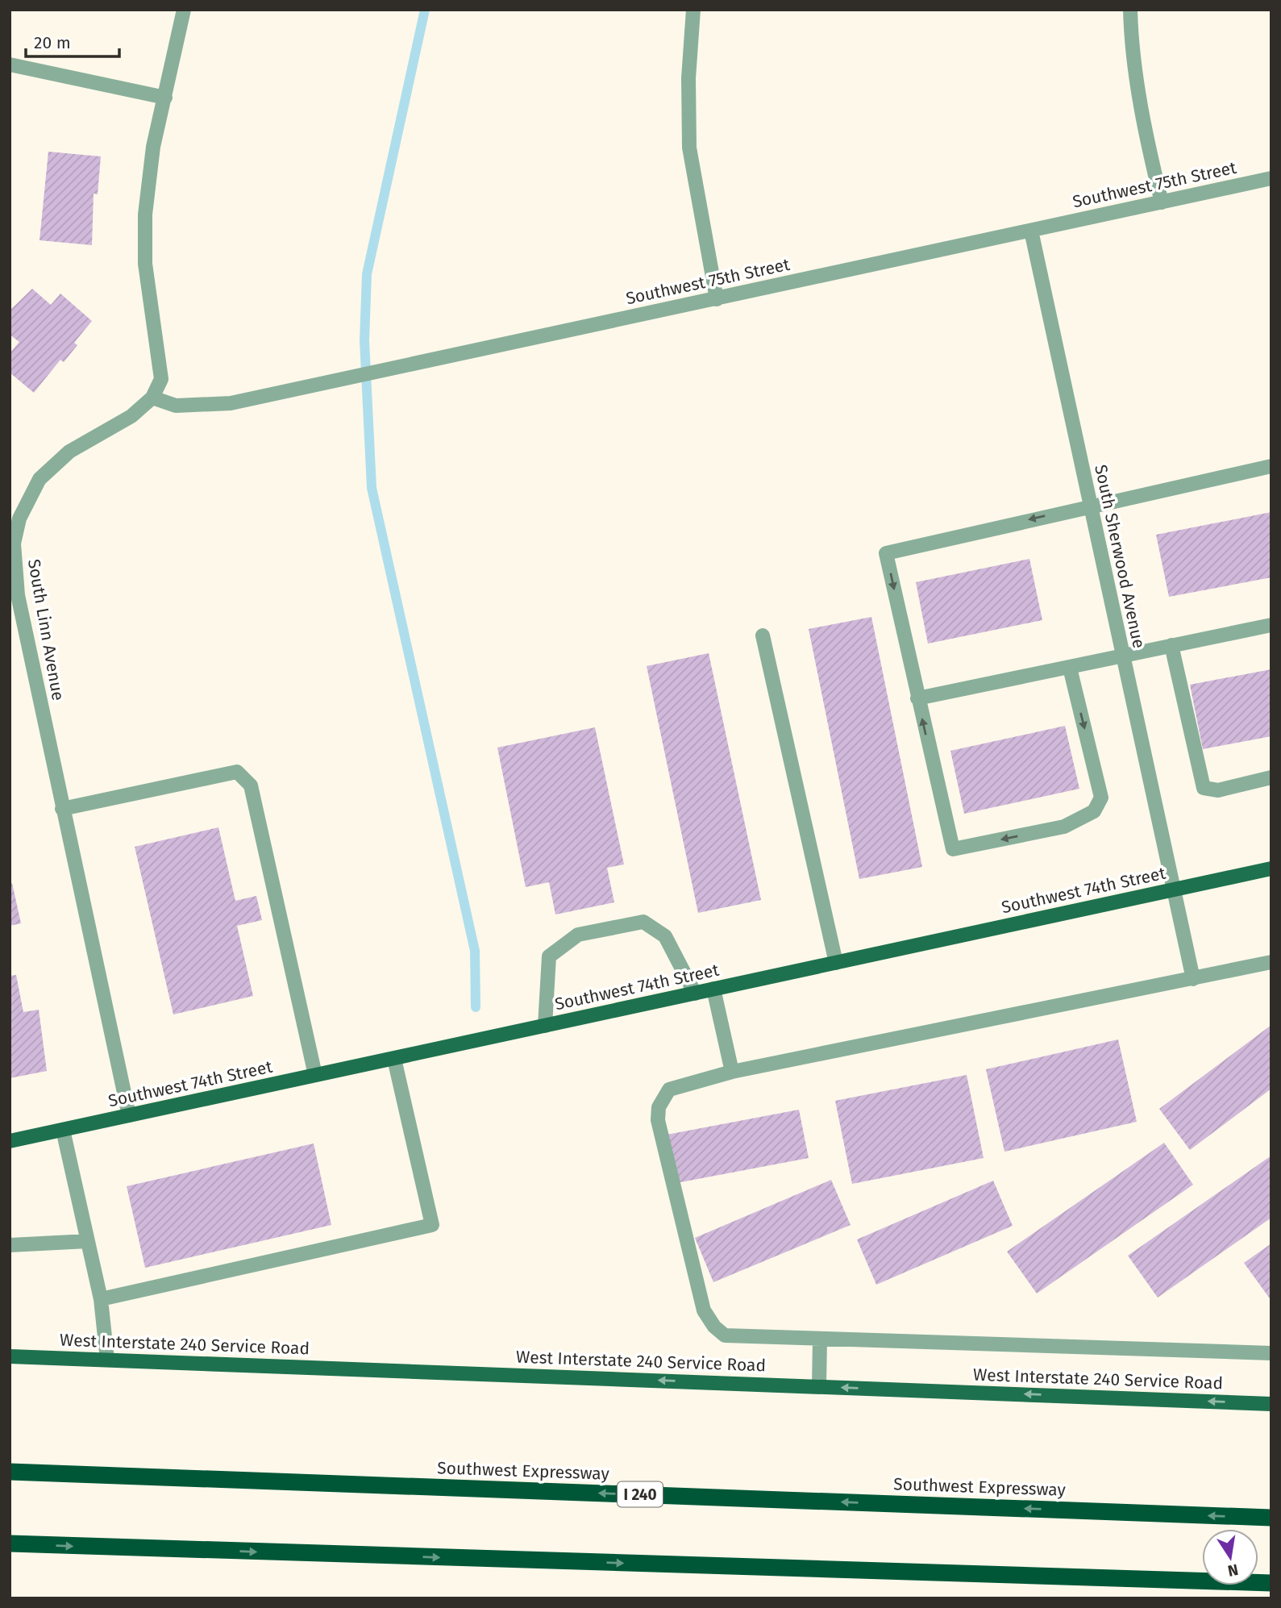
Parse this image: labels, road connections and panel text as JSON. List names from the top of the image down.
{
  "streets": {
    "highway": ["Southwest Expressway", "I 240"],
    "main road": ["Southwest 74th Street", "West Interstate 240 Service Road"],
    "street": ["Southwest 75th Street", "South Sherwood Avenue", "South Linn Avenue"]
  },
  "crossings": [
    ["Southwest 75th Street", "South Sherwood Avenue"],
    ["Southwest 75th Street", "South Linn Avenue"],
    ["South Sherwood Avenue", "Southwest 74th Street"],
    ["South Linn Avenue", "Southwest 74th Street"]
  ],
  "one_way": ["West Interstate 240 Service Road"],
  "scale_bar": "20 m",
  "north": "bottom"
}
